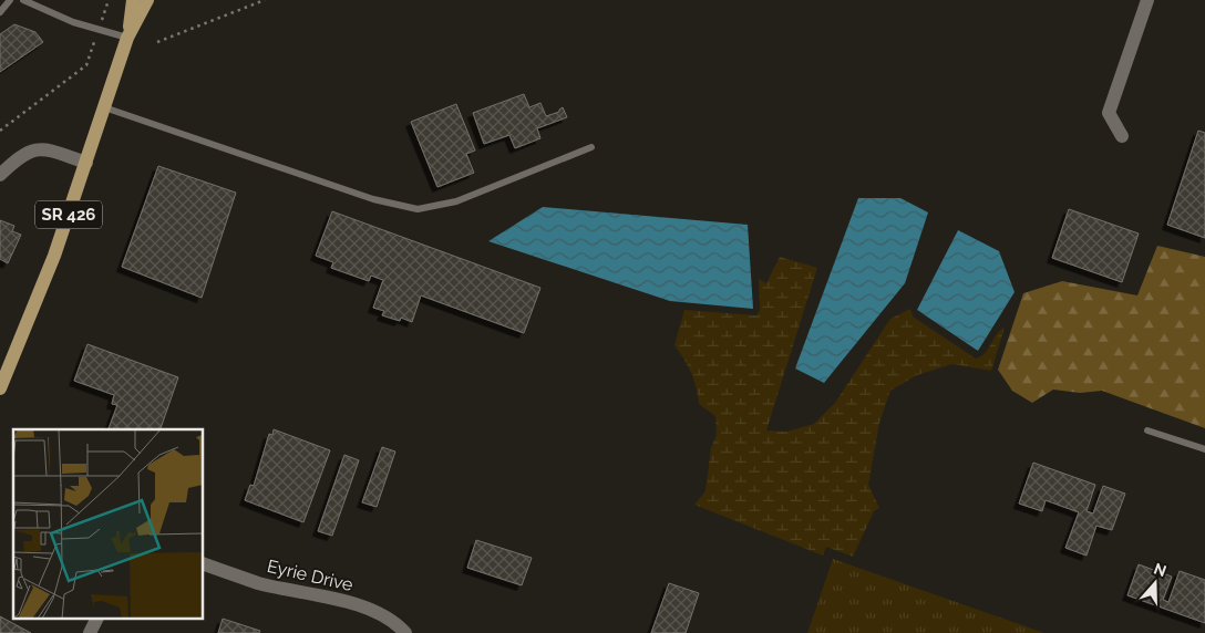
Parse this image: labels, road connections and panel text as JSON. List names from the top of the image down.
{
  "streets": {
    "main road": ["SR 426"],
    "street": ["Eyrie Drive"]
  },
  "north": "top"
}
